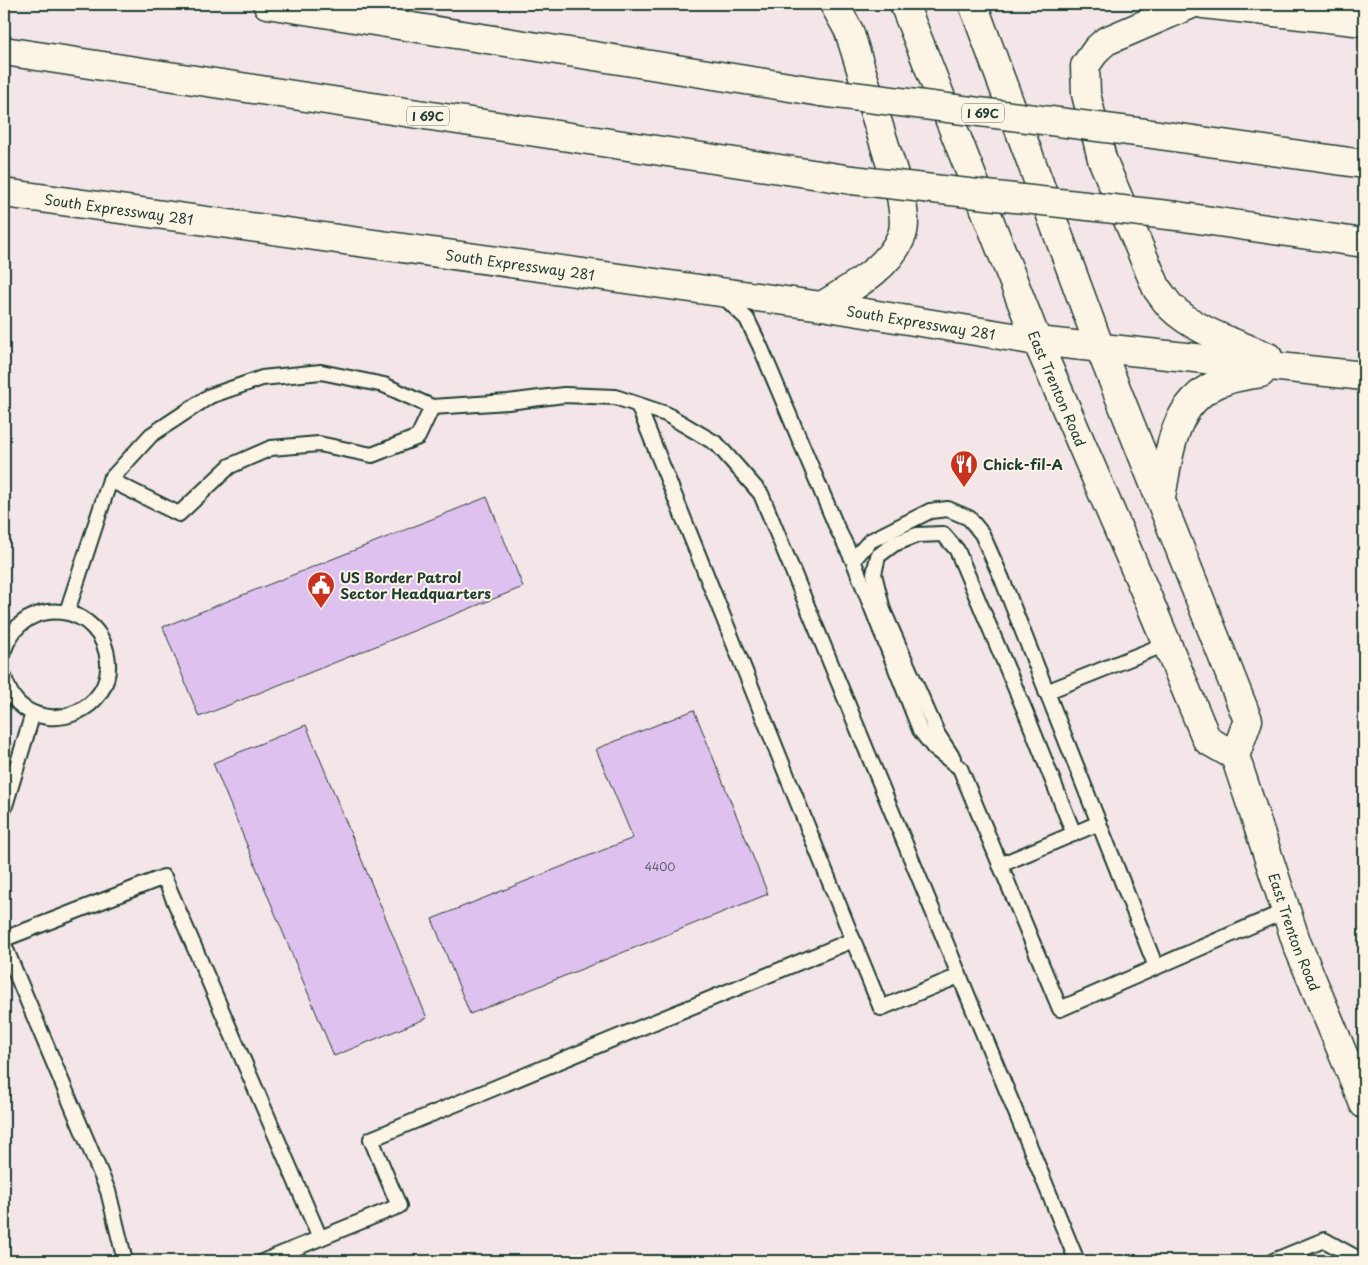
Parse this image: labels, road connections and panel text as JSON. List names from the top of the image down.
{
  "streets": {
    "main road": ["I 69C", "South Expressway 281", "East Trenton Road"]
  },
  "crossings": [
    ["South Expressway 281", "East Trenton Road"]
  ],
  "places": {
    "restaurant": ["Chick-fil-A"],
    "public building": ["US Border Patrol Sector Headquarters"]
  },
  "house_numbers": ["4400"]
}
